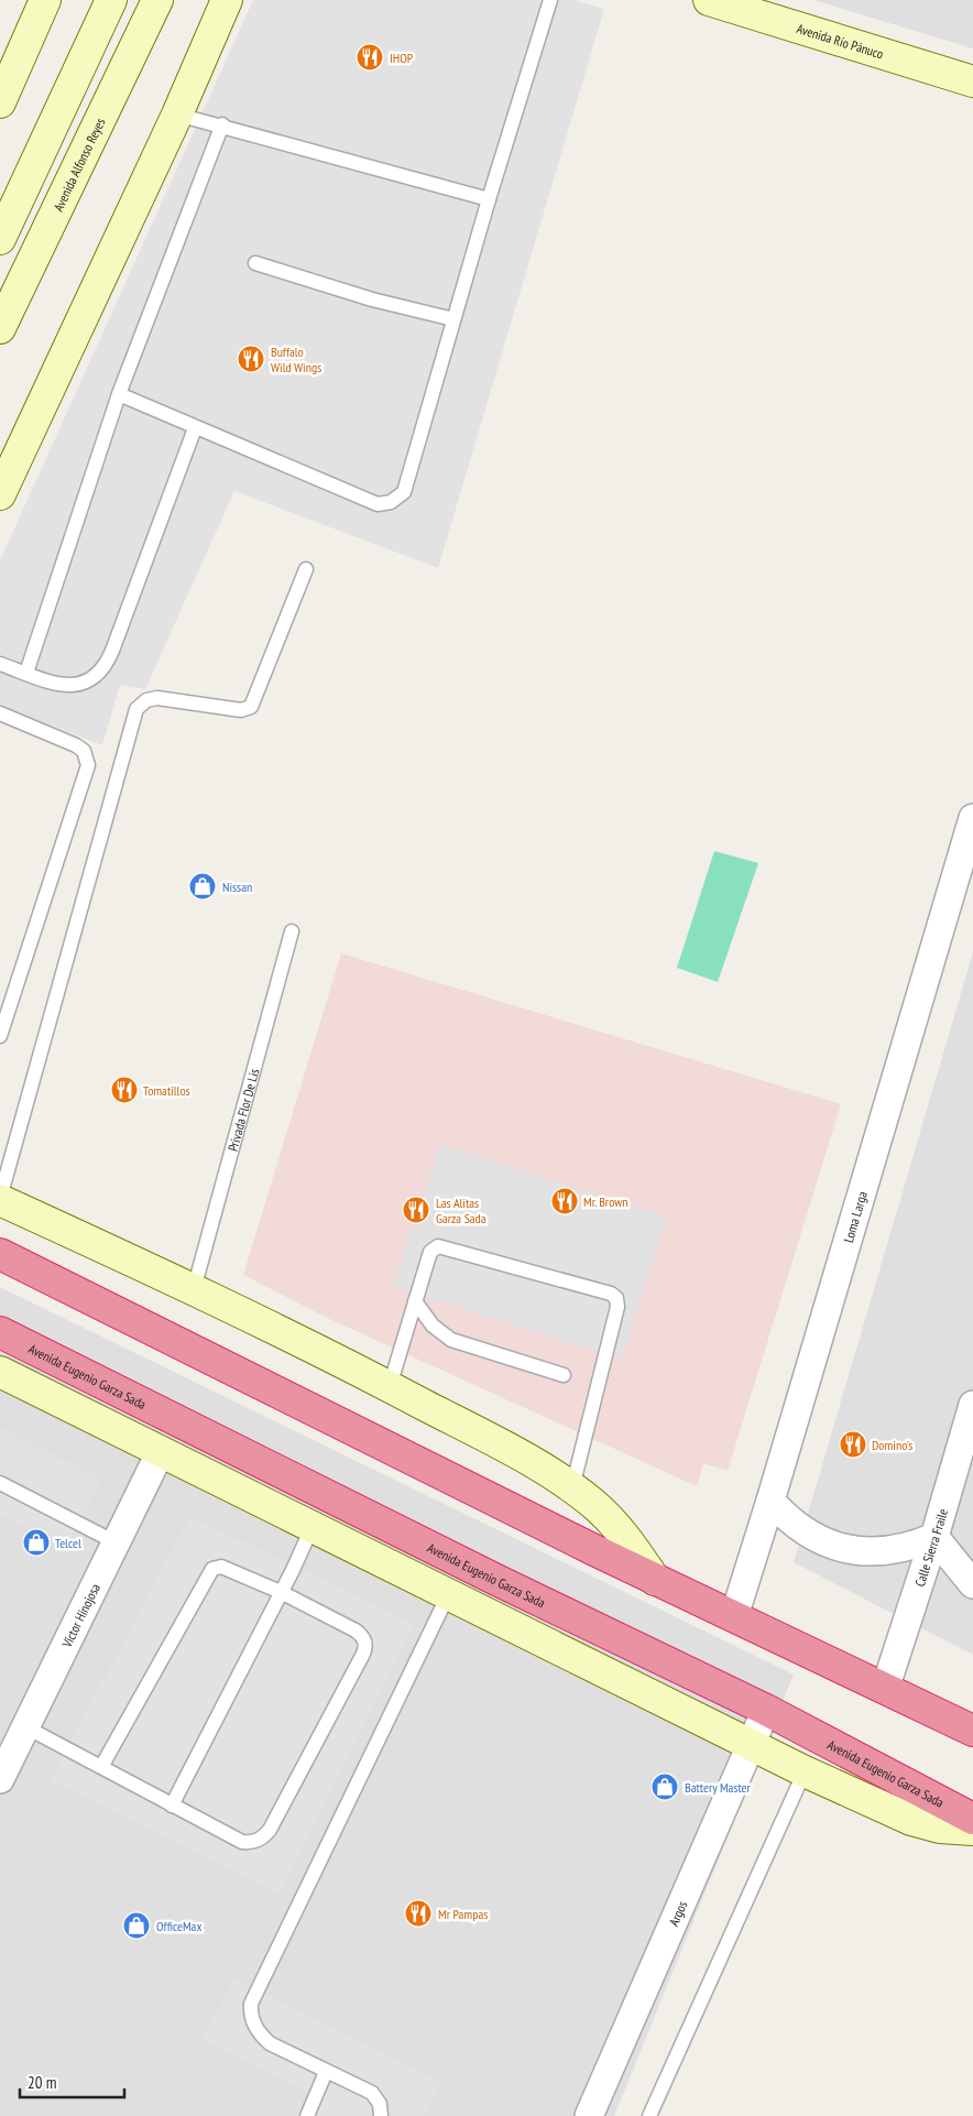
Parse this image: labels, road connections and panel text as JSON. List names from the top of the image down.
{
  "streets": {
    "highway": ["Avenida Eugenio Garza Sada"],
    "street": [
      "Avenida Río Pánuco",
      "Avenida Alfonso Reyes",
      "Loma Larga",
      "Calle Sierra Fraile",
      "Víctor Hinojosa",
      "Argos"
    ],
    "lane": ["Privada Flor De Lis"]
  },
  "crossings": [
    ["Avenida Eugenio Garza Sada", "Argos"]
  ],
  "places": {
    "restaurant": [
      "IHOP",
      "Buffalo Wild Wings",
      "Tomatillos",
      "Mr. Brown",
      "Las Alitas Garza Sada",
      "Domino's",
      "Mr Pampas"
    ],
    "shop": [
      "Nissan",
      "Telcel",
      "Battery Master",
      "OfficeMax"
    ]
  },
  "scale_bar": "20 m"
}
